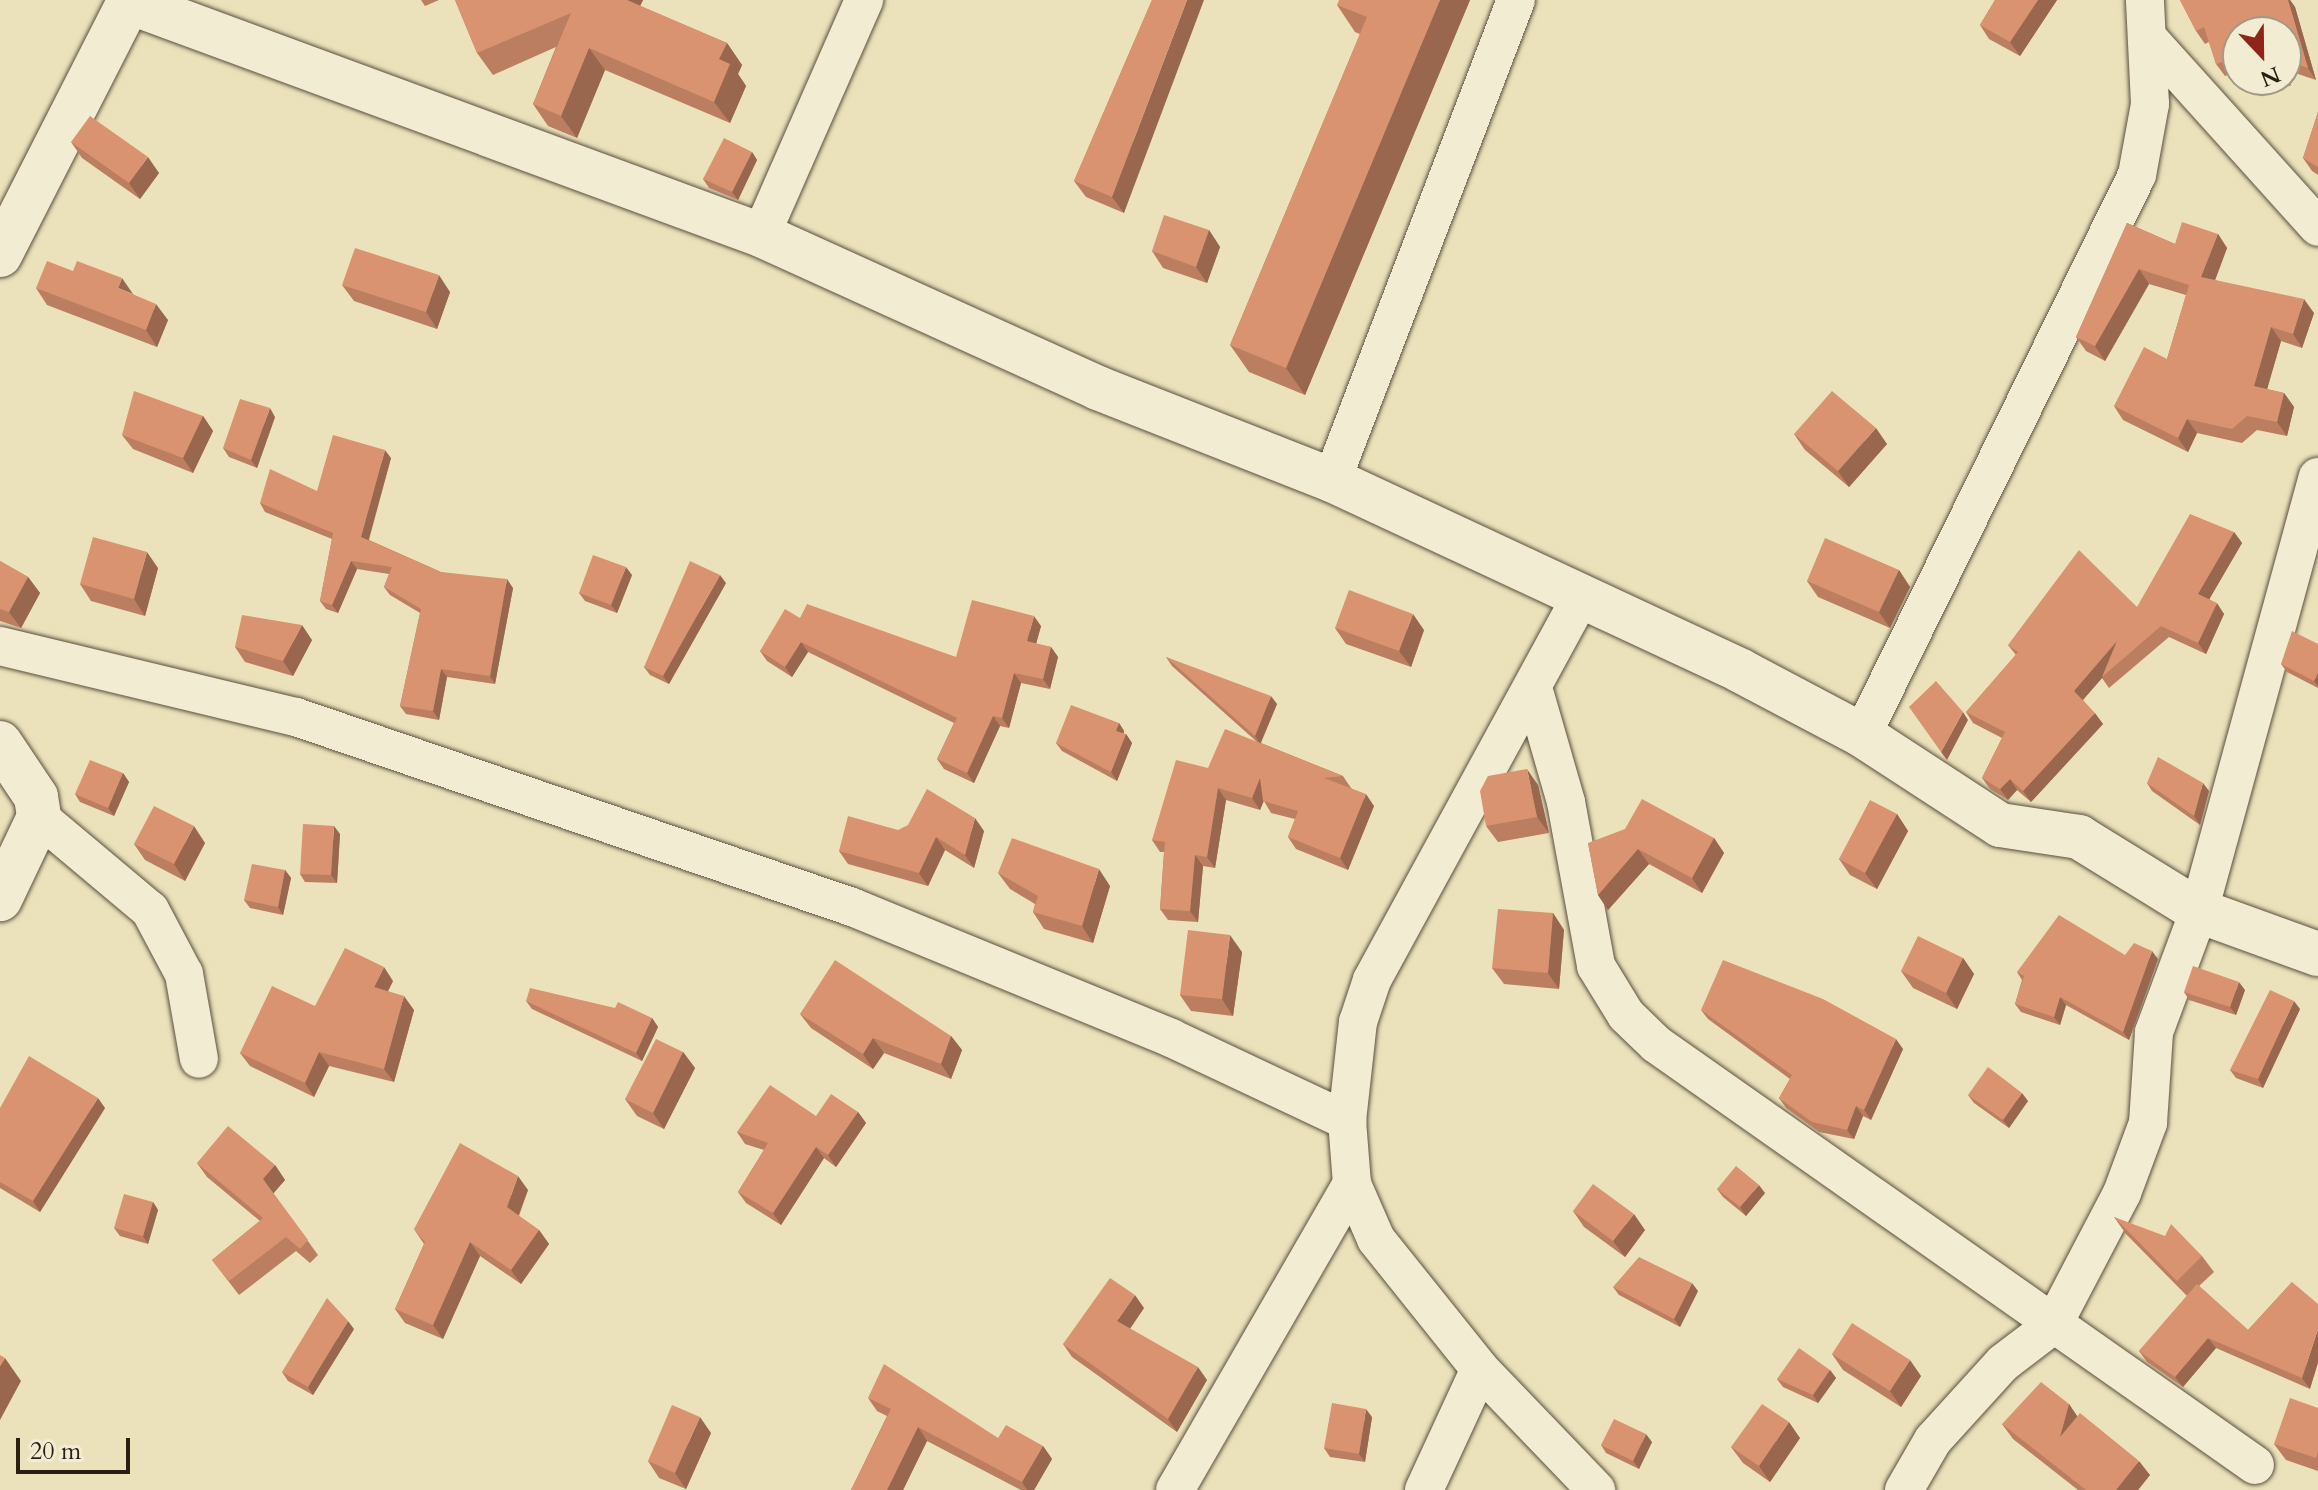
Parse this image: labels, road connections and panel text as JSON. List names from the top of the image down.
{
  "scale_bar": "20 m",
  "north": "bottom"
}
